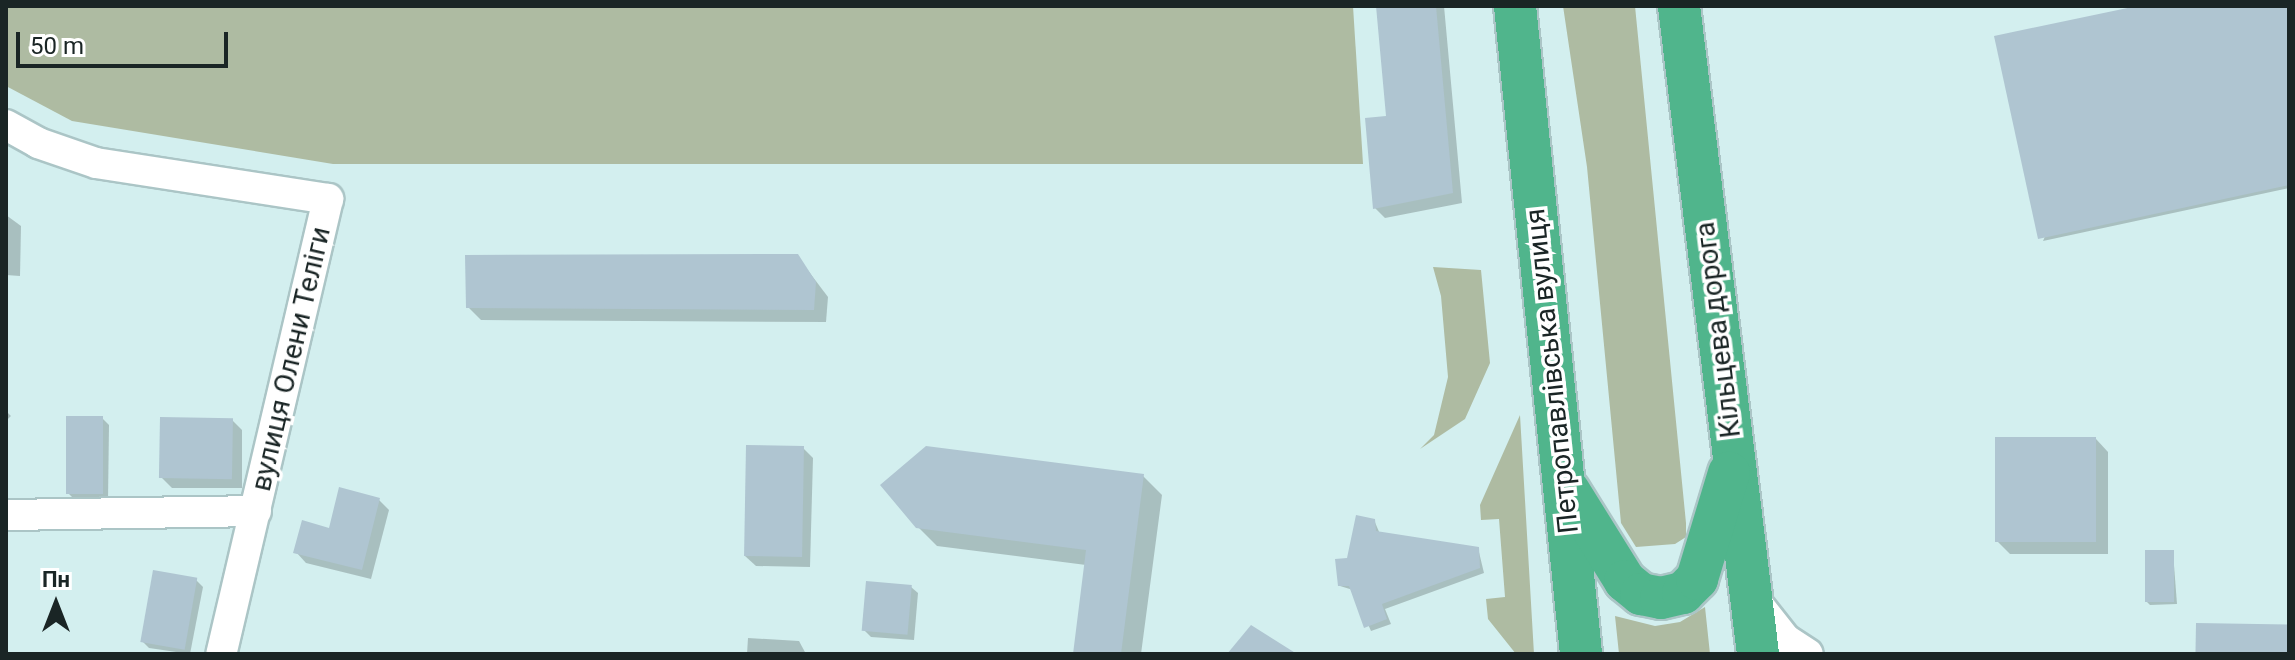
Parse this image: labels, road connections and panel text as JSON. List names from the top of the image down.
{
  "streets": {
    "highway": ["Кільцева дорога", "Петропавлівська вулиця"],
    "street": ["вулиця Олени Теліги"]
  },
  "scale_bar": "50 m",
  "north": "top"
}
